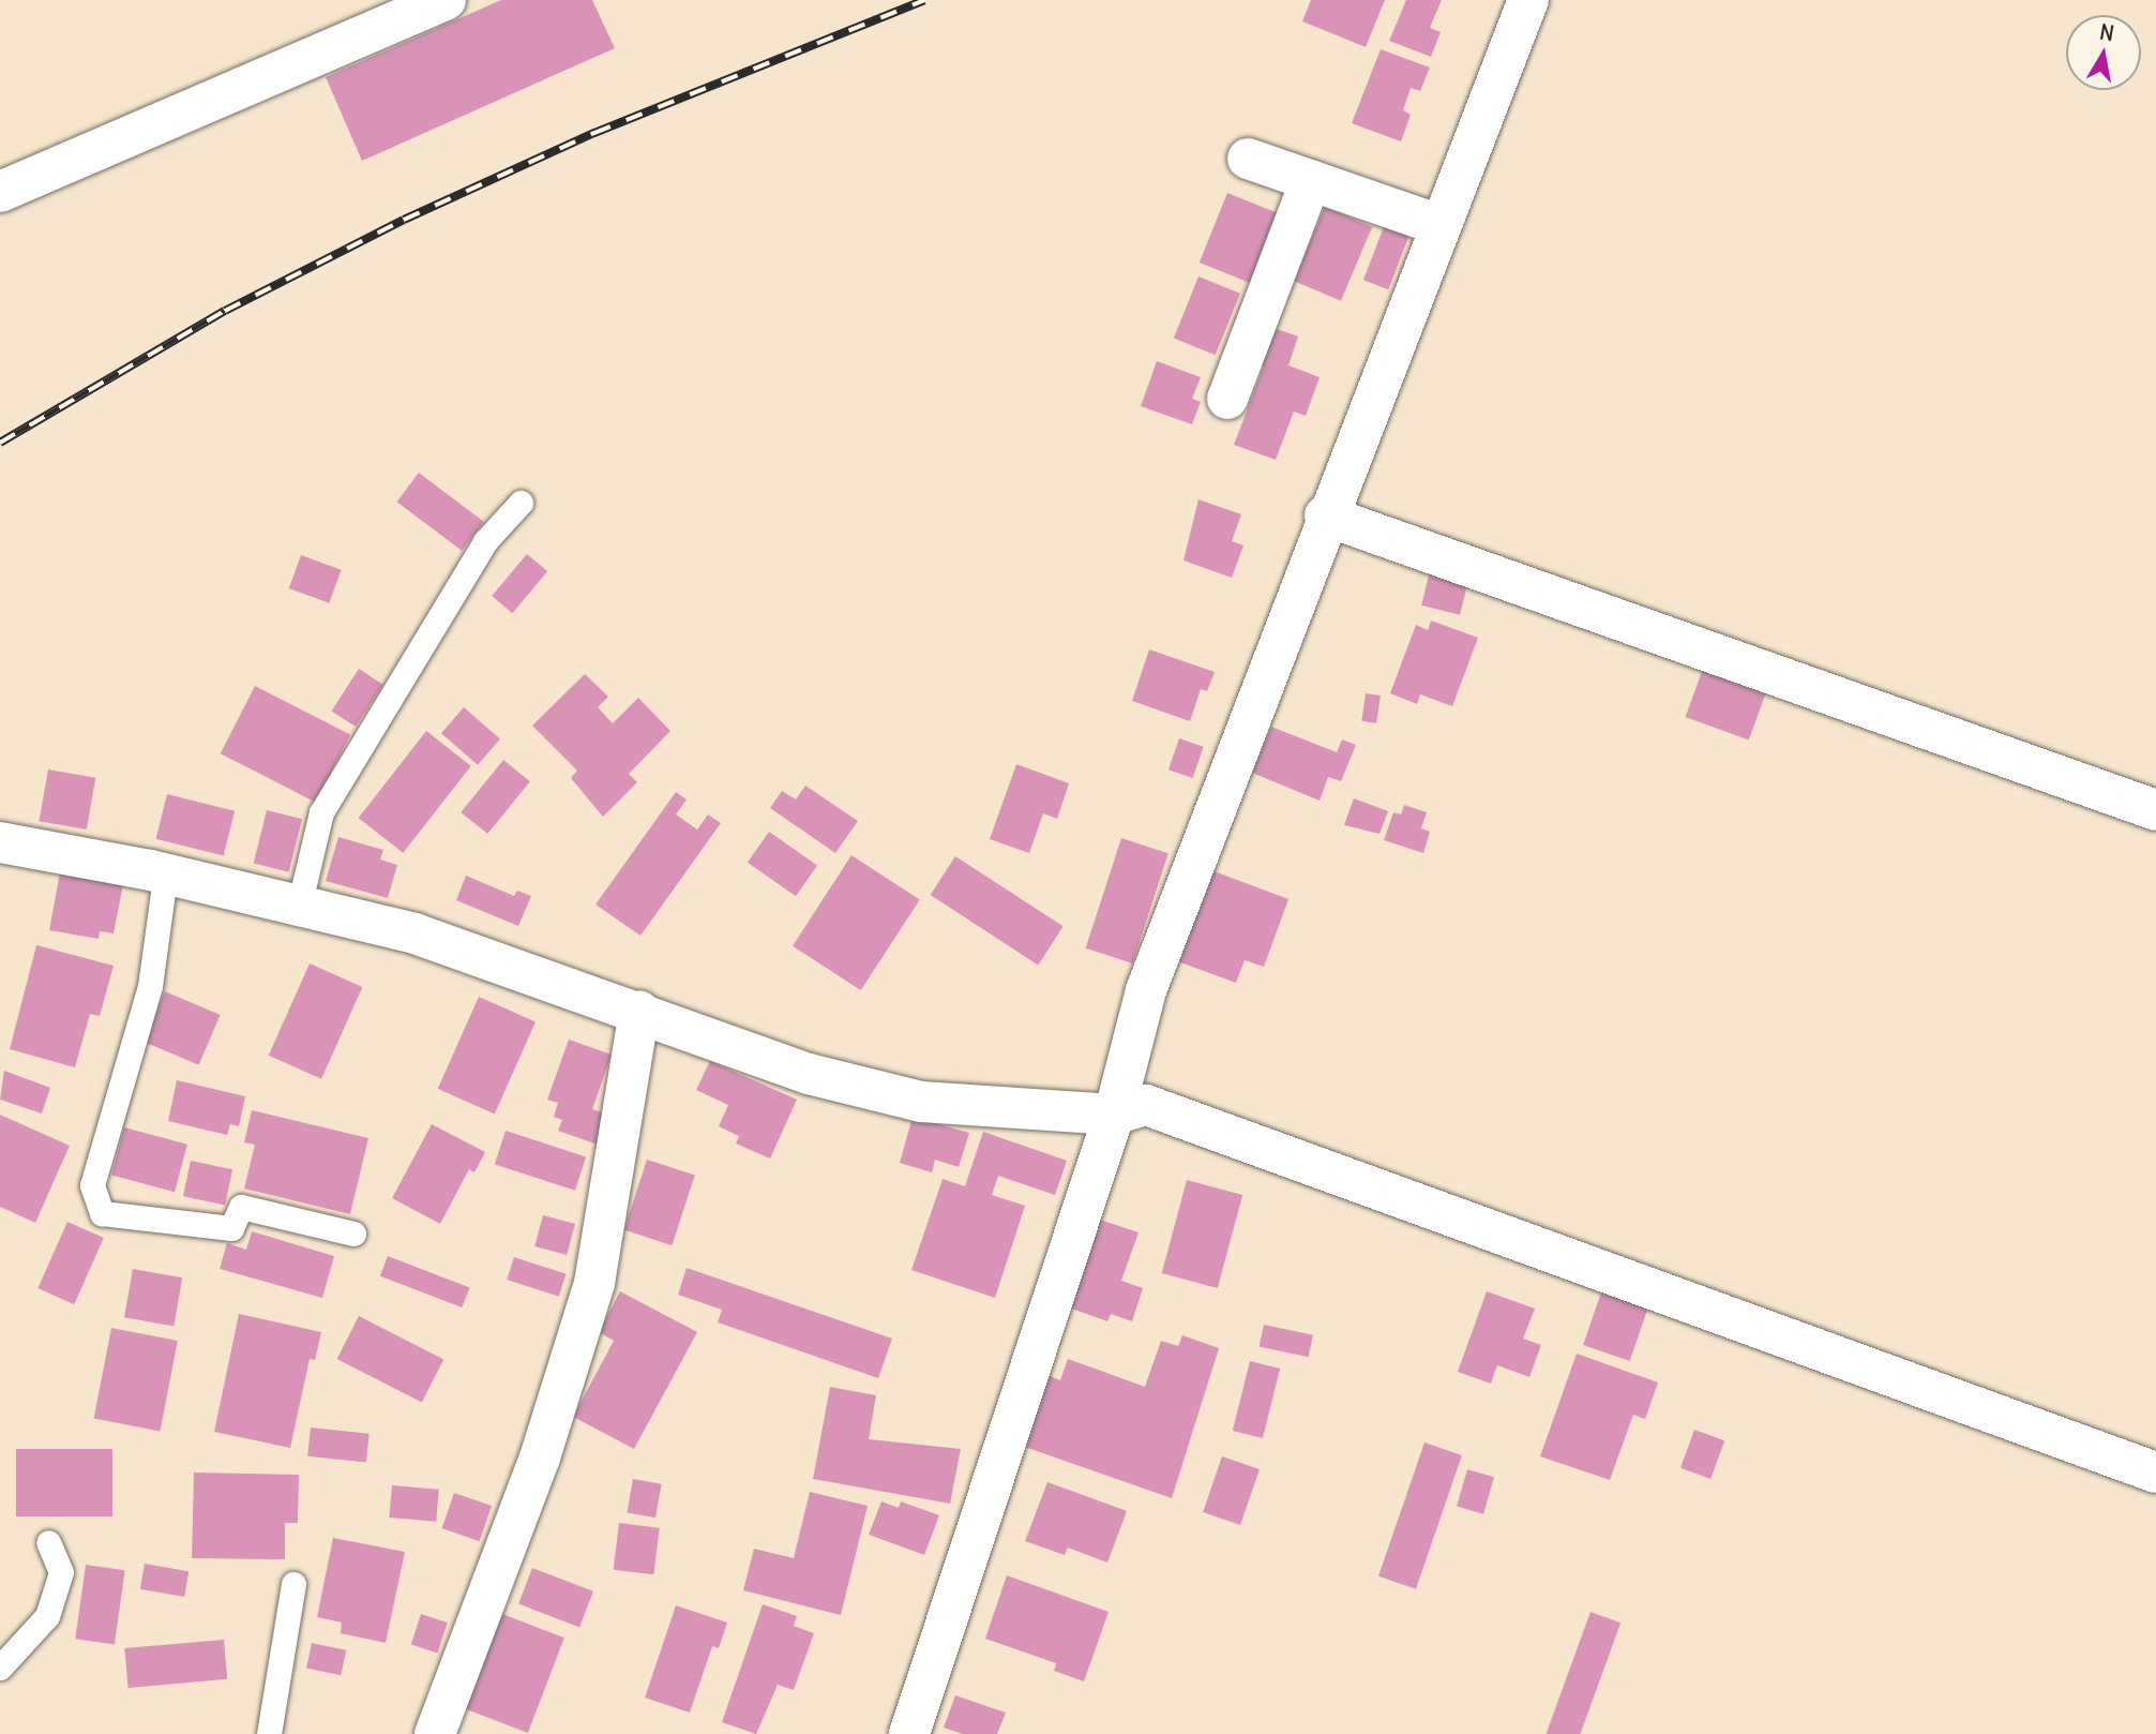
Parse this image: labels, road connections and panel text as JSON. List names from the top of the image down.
{
  "north": "top"
}
